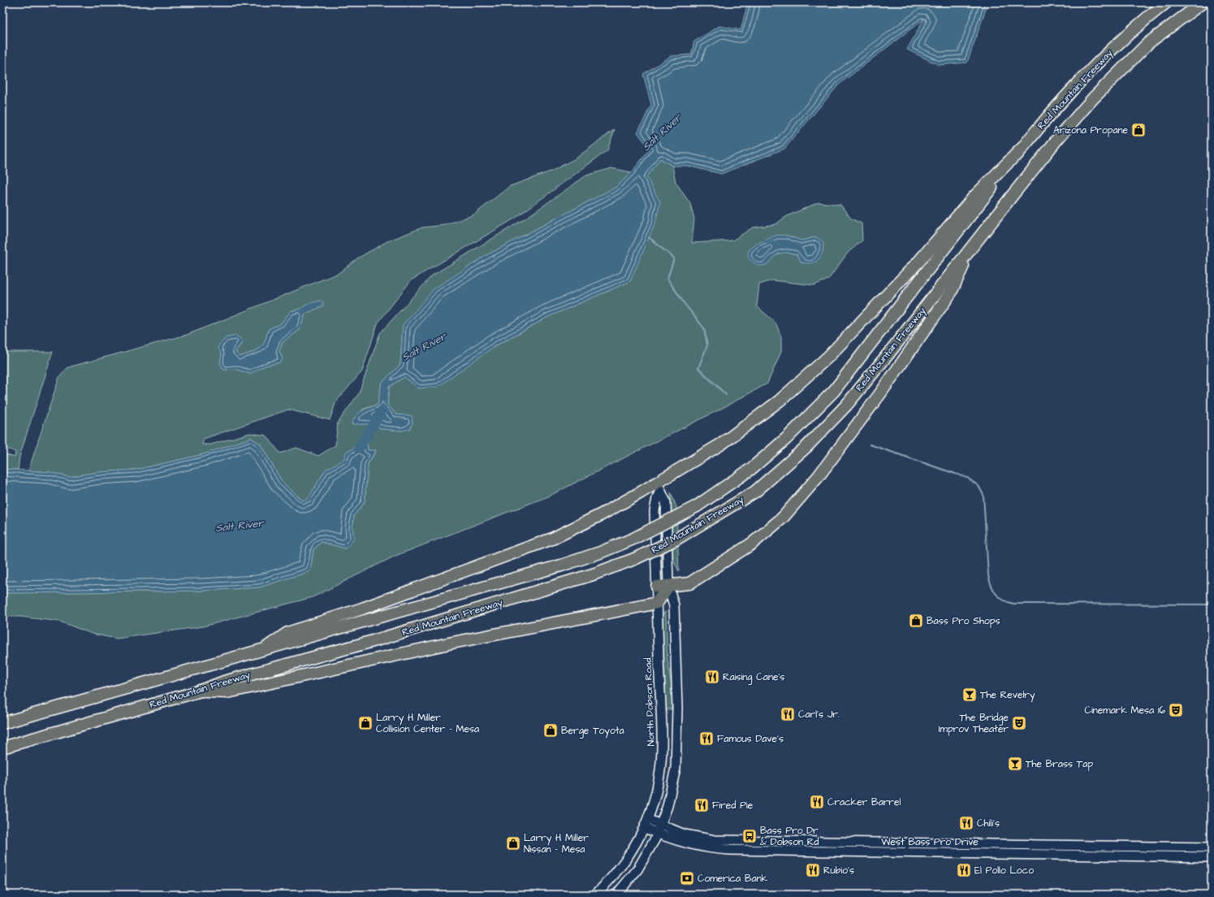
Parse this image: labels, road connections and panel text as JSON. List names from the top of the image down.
{
  "streets": {
    "highway": ["Red Mountain Freeway"],
    "street": ["North Dobson Road", "West Bass Pro Drive"]
  },
  "crossings": [
    ["North Dobson Road", "West Bass Pro Drive"]
  ],
  "water": ["Salt River"],
  "places": {
    "shop": [
      "Arizona Propane",
      "Bass Pro Shops",
      "Larry H Miller Collision Center - Mesa",
      "Berge Toyota",
      "Larry H Miller Nissan - Mesa"
    ],
    "restaurant": [
      "Raising Cane's",
      "Carl's Jr.",
      "Famous Dave's",
      "Cracker Barrel",
      "Fired Pie",
      "Chili's",
      "Rubio's",
      "El Pollo Loco"
    ],
    "bar": ["The Revelry", "The Brass Tap"],
    "theatre": ["Cinemark Mesa 16", "The Bridge Improv Theater"],
    "bus stop": ["Bass Pro Dr & Dobson Rd"],
    "bank": ["Comerica Bank"]
  }
}
